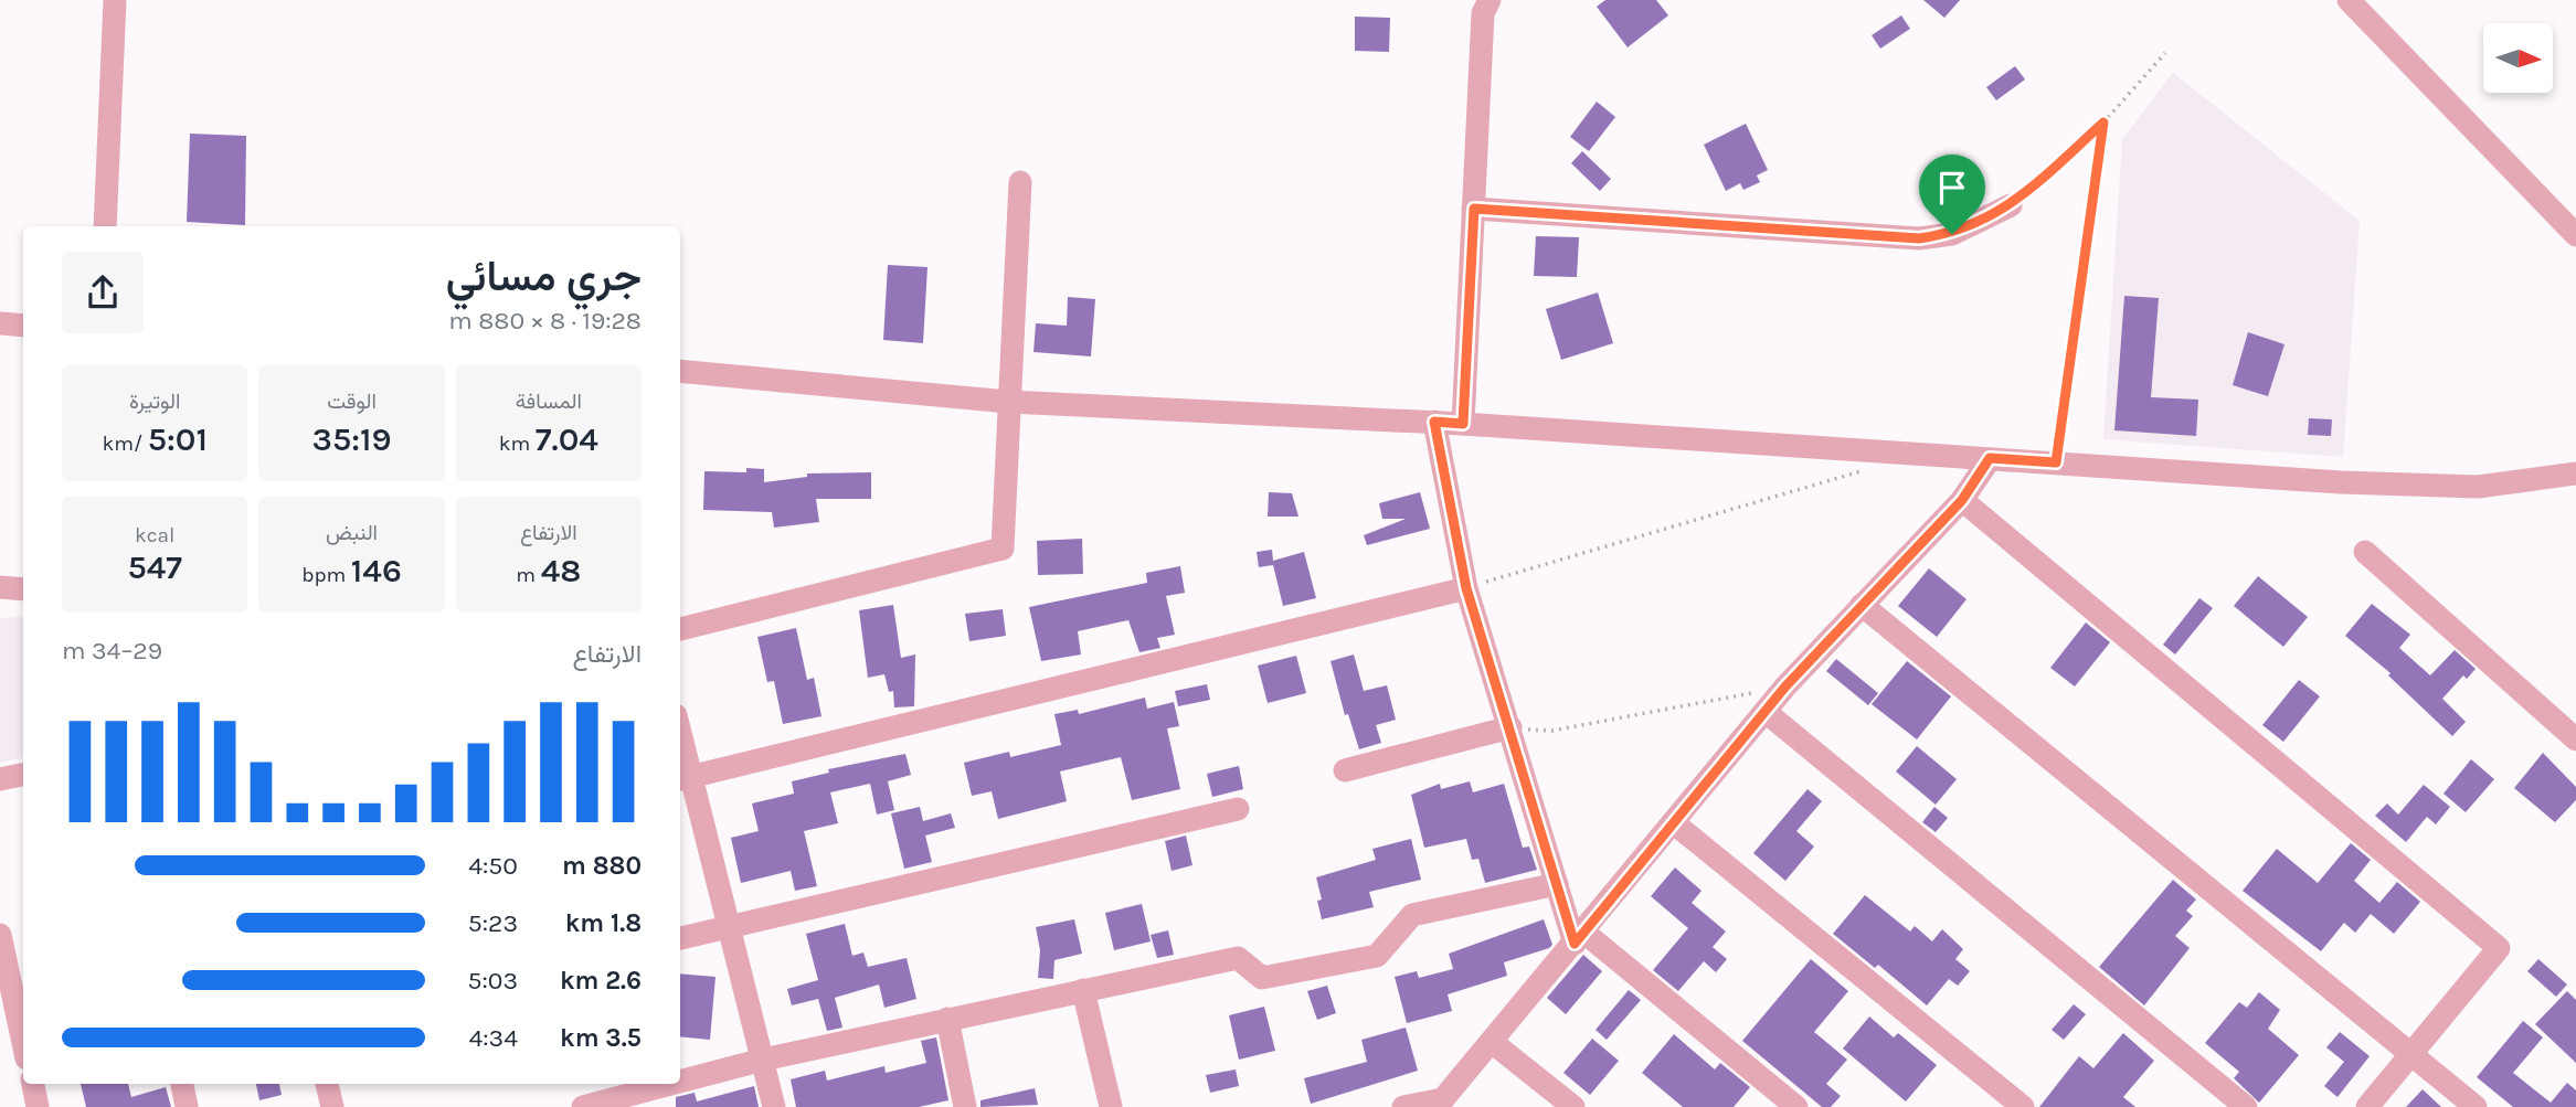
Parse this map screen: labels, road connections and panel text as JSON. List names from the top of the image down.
{
  "north": "right",
  "page": {
    "heading": ["جري مسائي", "19:28 · 8 × 880 m"],
    "stats": [
      ["المسافة", "7.04 km"],
      ["الوقت", "35:19"],
      ["الوتيرة", "5:01 /km"],
      ["الارتفاع", "48 m"],
      ["النبض", "146 bpm"],
      ["kcal", "547"]
    ],
    "chart": ["الارتفاع", "29–34 m"],
    "list": [
      {
        "name": "880 m",
        "note": "4:50"
      },
      {
        "name": "1.8 km",
        "note": "5:23"
      },
      {
        "name": "2.6 km",
        "note": "5:03"
      },
      {
        "name": "3.5 km",
        "note": "4:34"
      }
    ]
  }
}
